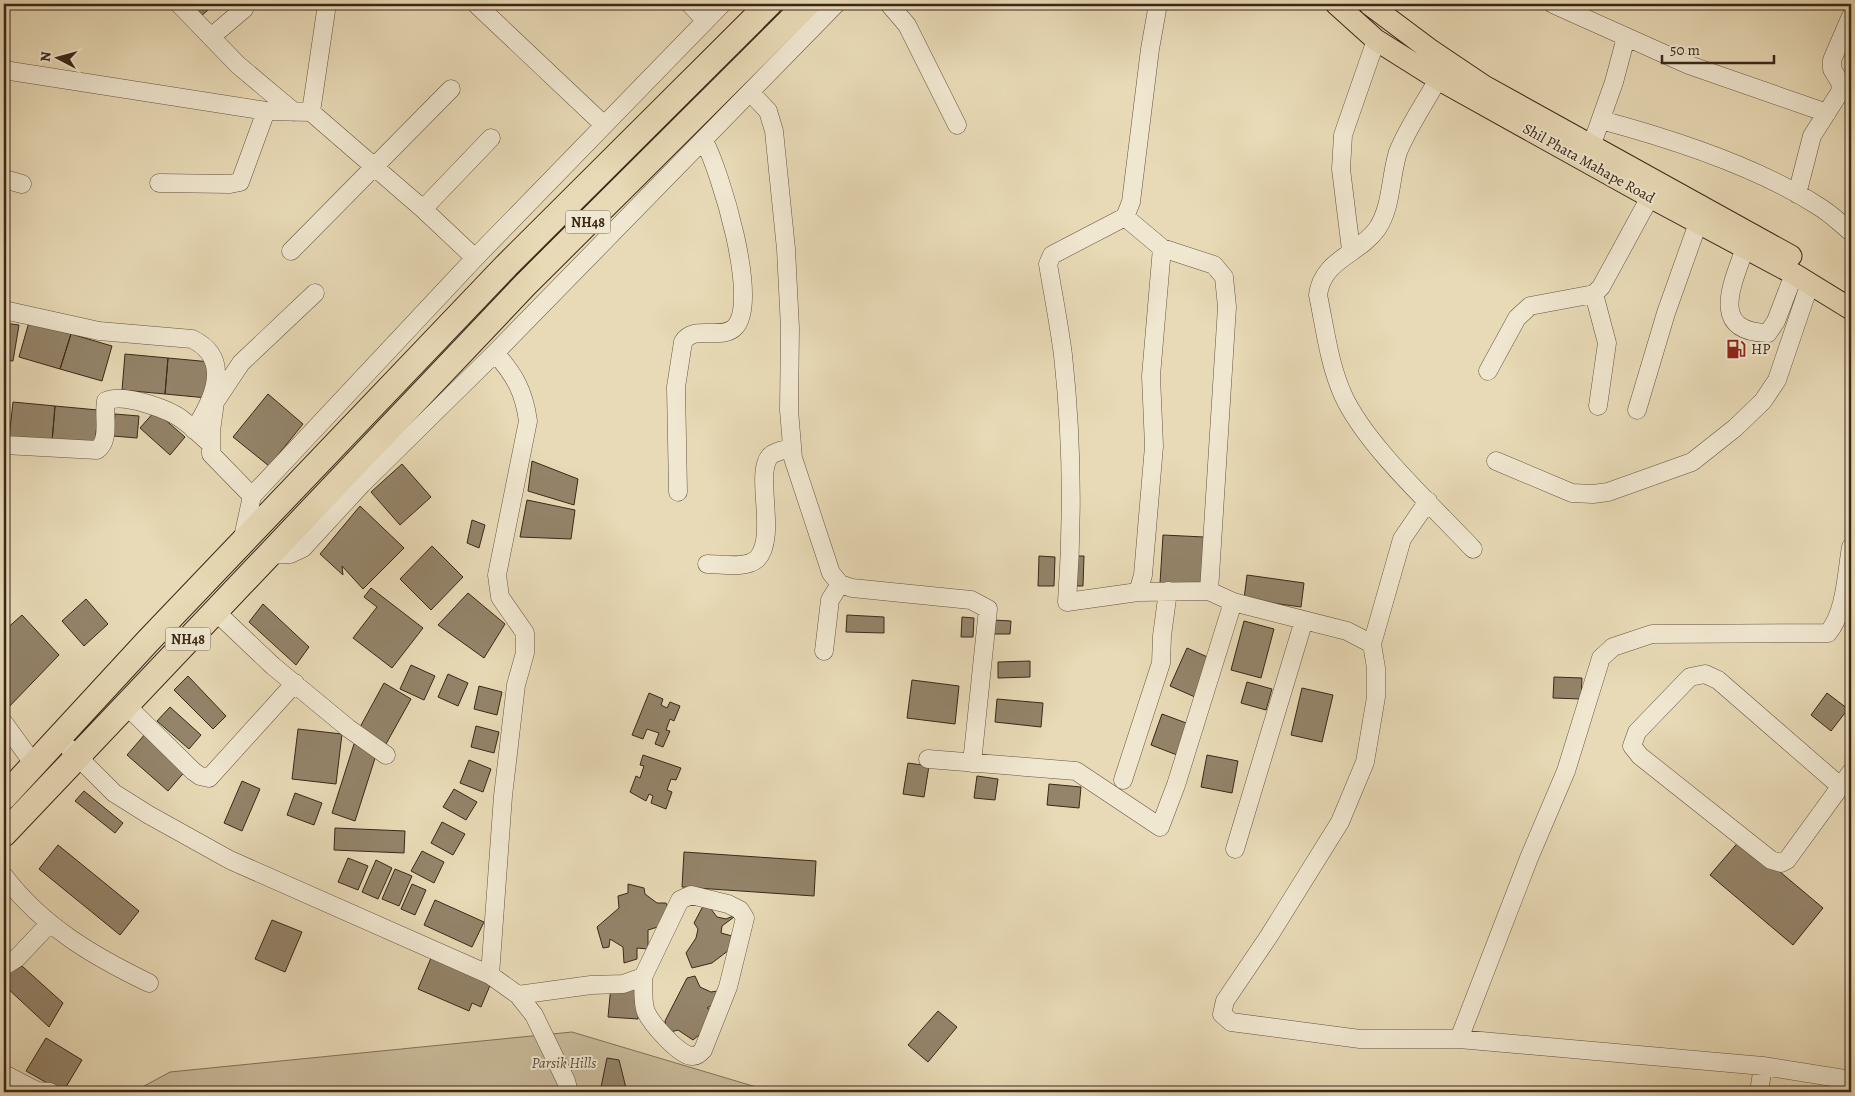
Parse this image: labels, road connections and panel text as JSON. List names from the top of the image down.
{
  "streets": {
    "highway": ["NH48"],
    "main road": ["Shil Phata Mahape Road"]
  },
  "parks": ["Parsik Hills"],
  "places": {
    "fuel station": ["HP"]
  },
  "scale_bar": "50 m",
  "north": "left"
}
